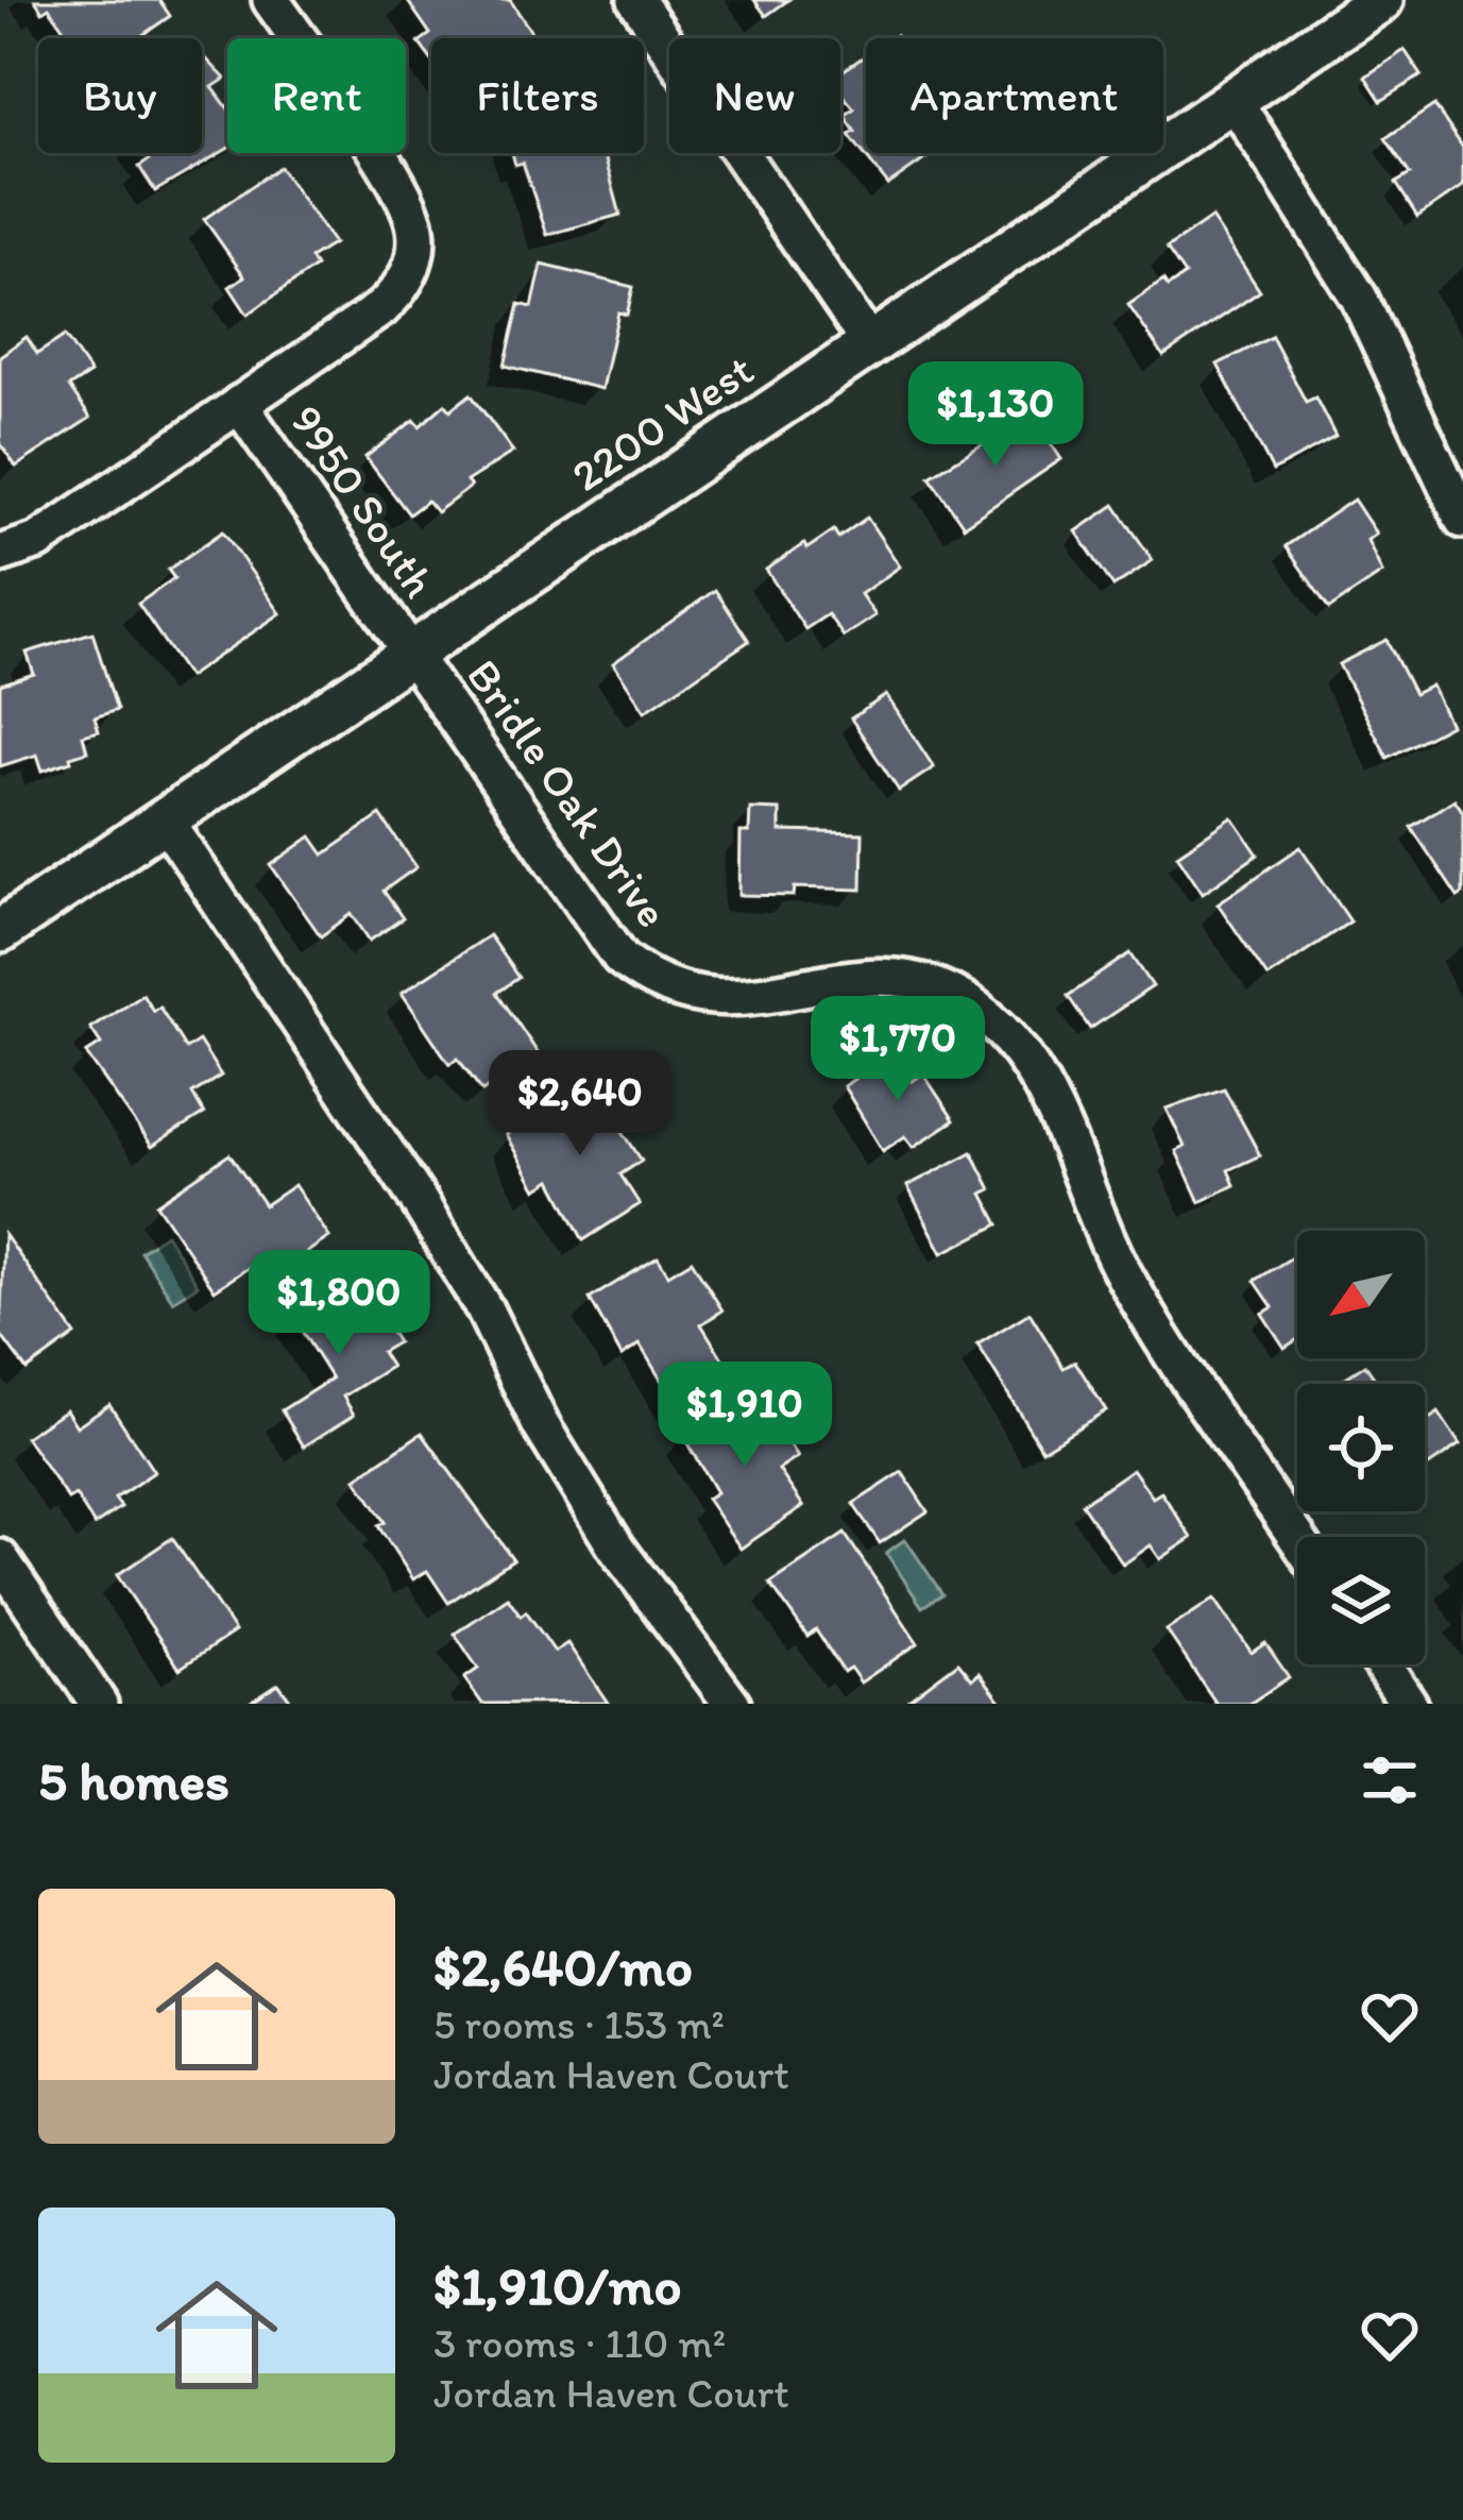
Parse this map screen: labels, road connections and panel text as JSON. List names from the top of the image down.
{
  "streets": {
    "street": ["2200 West", "9950 South", "Bridle Oak Drive"]
  },
  "crossings": [
    ["2200 West", "9950 South"],
    ["2200 West", "Bridle Oak Drive"],
    ["9950 South", "Bridle Oak Drive"]
  ],
  "north": "bottom left",
  "page": {
    "chip": [
      "Buy",
      "Rent",
      "Filters",
      "New",
      "Apartment"
    ],
    "price": [
      "$1,130",
      "$1,770",
      "$2,640",
      "$1,800",
      "$1,910"
    ],
    "heading": "5 homes",
    "list": [
      {
        "name": "$2,640/mo",
        "note": "5 rooms · 153 m² · Jordan Haven Court"
      },
      {
        "name": "$1,910/mo",
        "note": "3 rooms · 110 m² · Jordan Haven Court"
      }
    ]
  }
}
